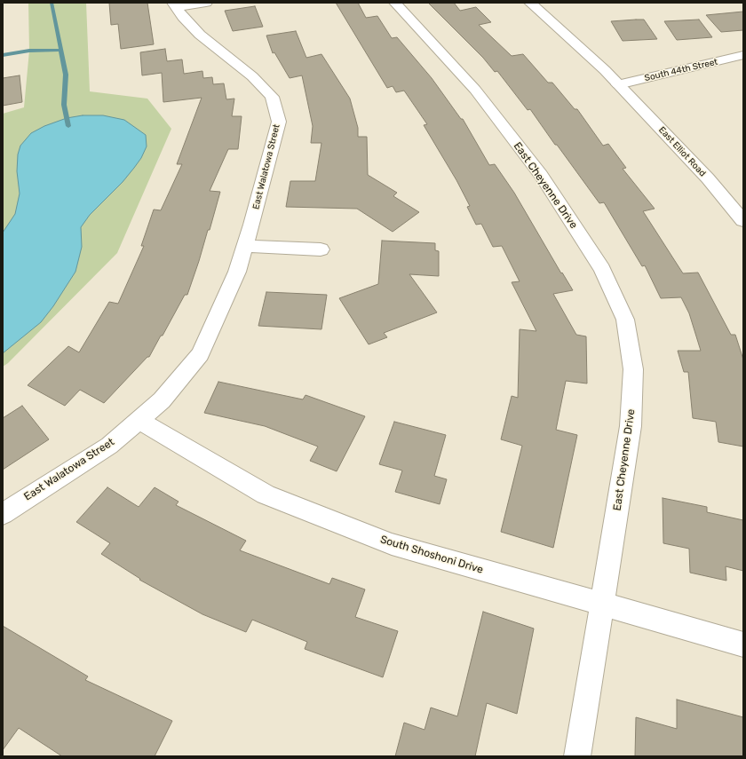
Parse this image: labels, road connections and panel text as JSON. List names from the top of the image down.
{
  "streets": {
    "street": [
      "South 44th Street",
      "East Elliot Road",
      "East Walatowa Street",
      "East Cheyenne Drive",
      "South Shoshoni Drive"
    ]
  },
  "crossings": [
    ["South 44th Street", "East Elliot Road"],
    ["East Walatowa Street", "South Shoshoni Drive"],
    ["East Cheyenne Drive", "South Shoshoni Drive"]
  ]
}
